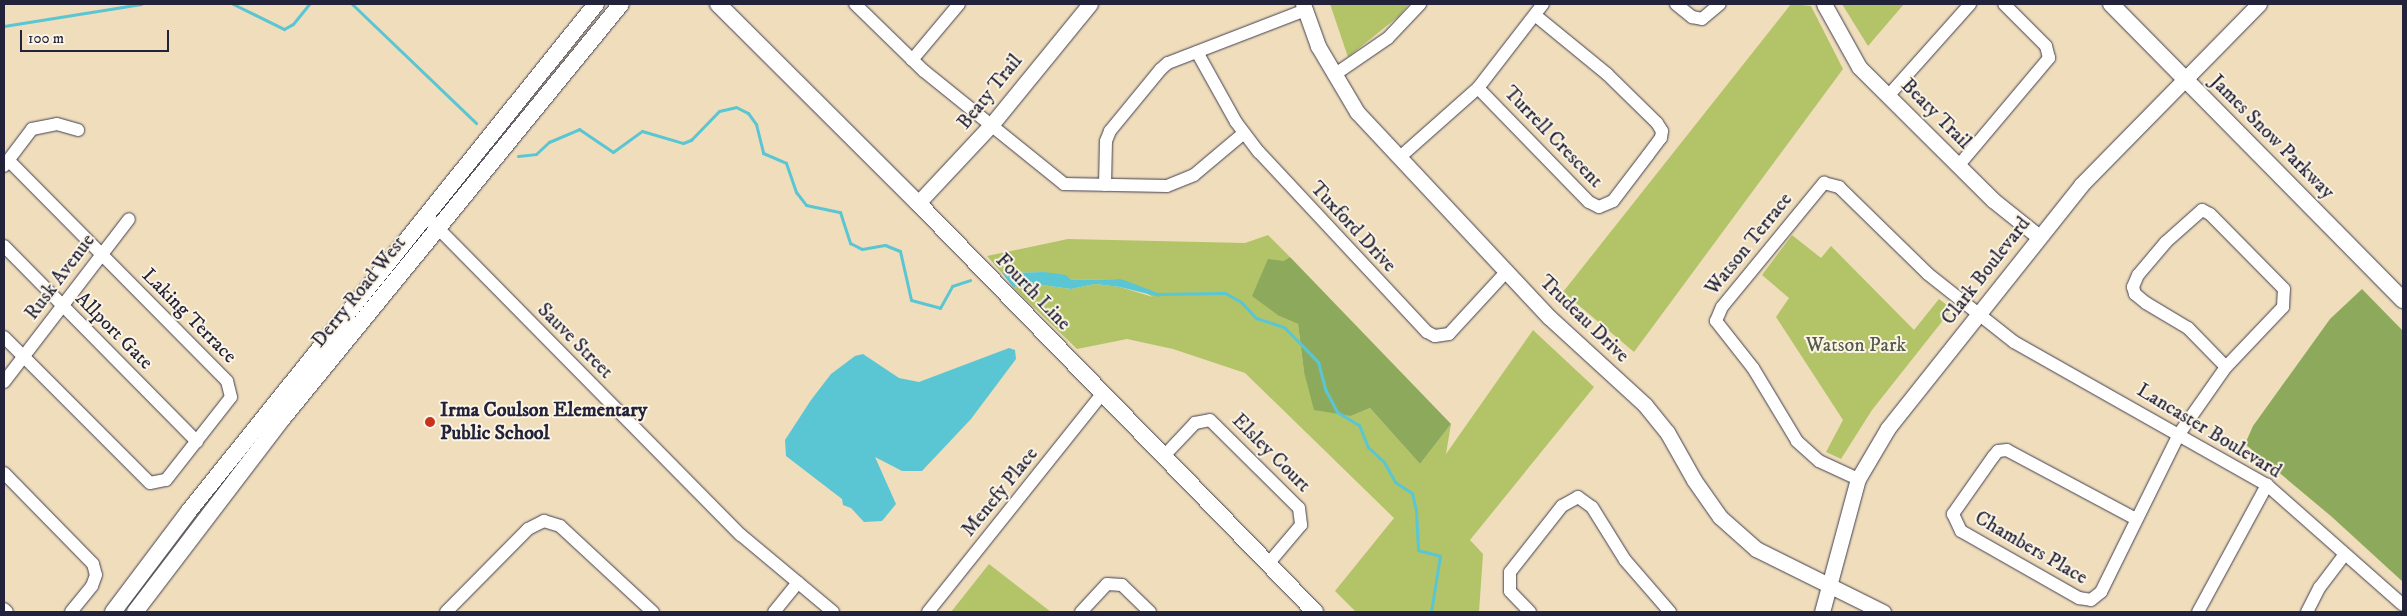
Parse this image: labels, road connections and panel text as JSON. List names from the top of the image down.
{
  "streets": {
    "main road": ["James Snow Parkway", "Derry Road West", "Fourth Line"],
    "street": [
      "Beaty Trail",
      "Turrell Crescent",
      "Tuxford Drive",
      "Watson Terrace",
      "Clark Boulevard",
      "Rusk Avenue",
      "Laking Terrace",
      "Trudeau Drive",
      "Allport Gate",
      "Sauve Street",
      "Lancaster Boulevard",
      "Elsley Court",
      "Menefy Place",
      "Chambers Place"
    ]
  },
  "crossings": [
    ["Beaty Trail", "Clark Boulevard"],
    ["Beaty Trail", "Fourth Line"],
    ["James Snow Parkway", "Clark Boulevard"],
    ["Tuxford Drive", "Trudeau Drive"],
    ["Watson Terrace", "Clark Boulevard"],
    ["Watson Terrace", "Lancaster Boulevard"],
    ["Clark Boulevard", "Trudeau Drive"],
    ["Clark Boulevard", "Lancaster Boulevard"],
    ["Rusk Avenue", "Laking Terrace"],
    ["Rusk Avenue", "Allport Gate"],
    ["Derry Road West", "Sauve Street"],
    ["Fourth Line", "Elsley Court"],
    ["Fourth Line", "Menefy Place"],
    ["Laking Terrace", "Allport Gate"],
    ["Lancaster Boulevard", "Chambers Place"]
  ],
  "parks": ["Watson Park"],
  "places": ["Irma Coulson Elementary Public School"],
  "scale_bar": "100 m"
}
